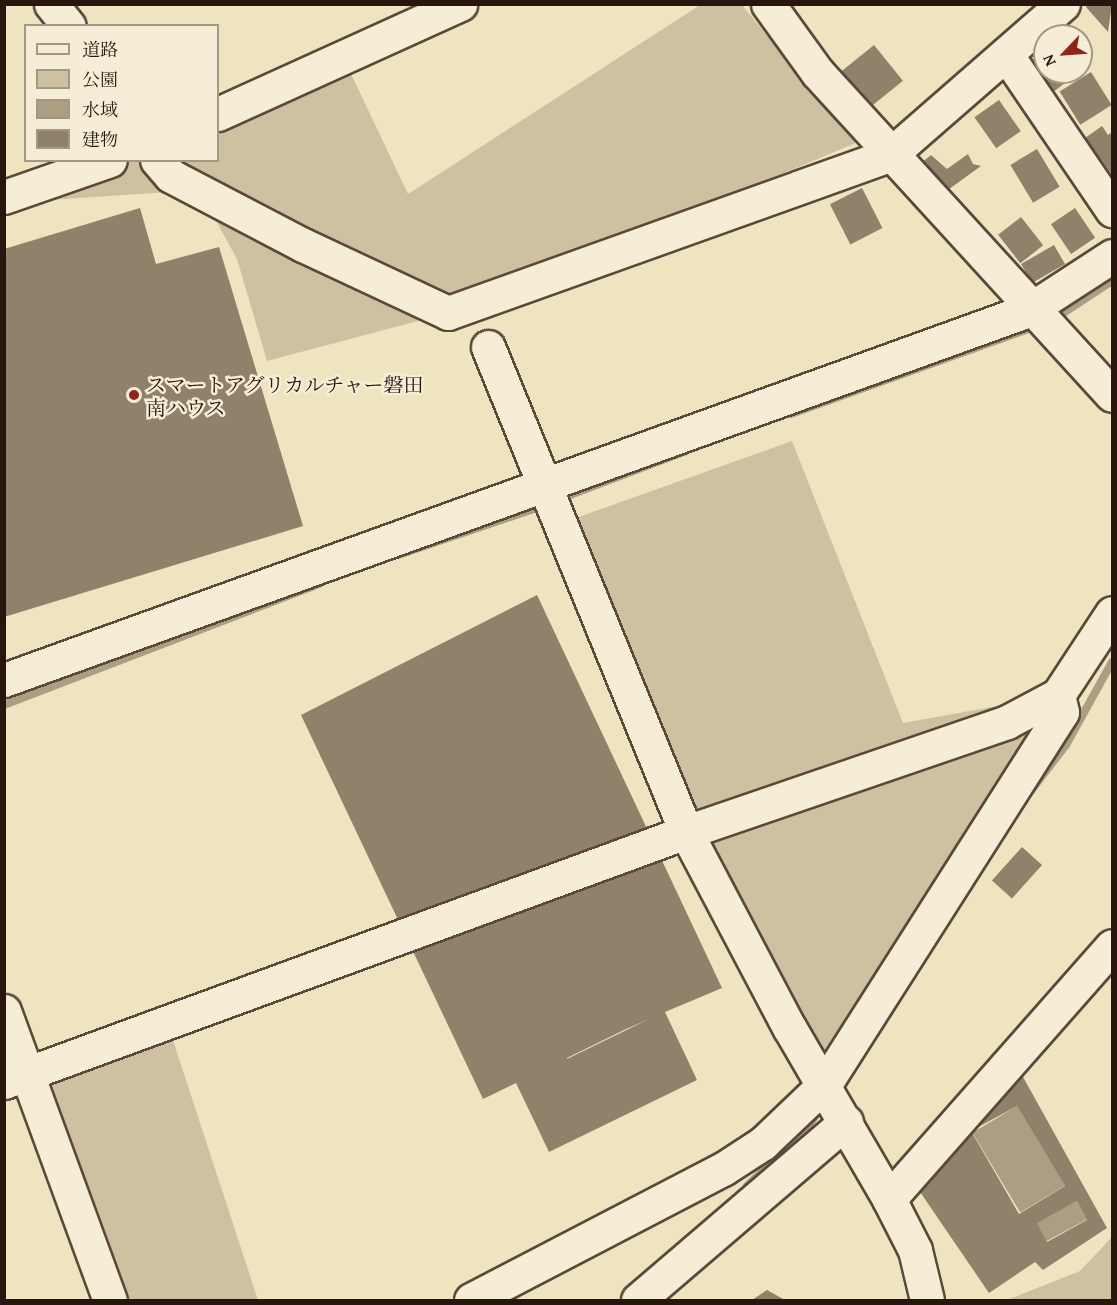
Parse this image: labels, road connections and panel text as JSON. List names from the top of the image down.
{
  "places": ["スマートアグリカルチャー磐田 南ハウス"],
  "legend": [
    "道路",
    "公園",
    "水域",
    "建物"
  ],
  "north": "bottom left"
}
